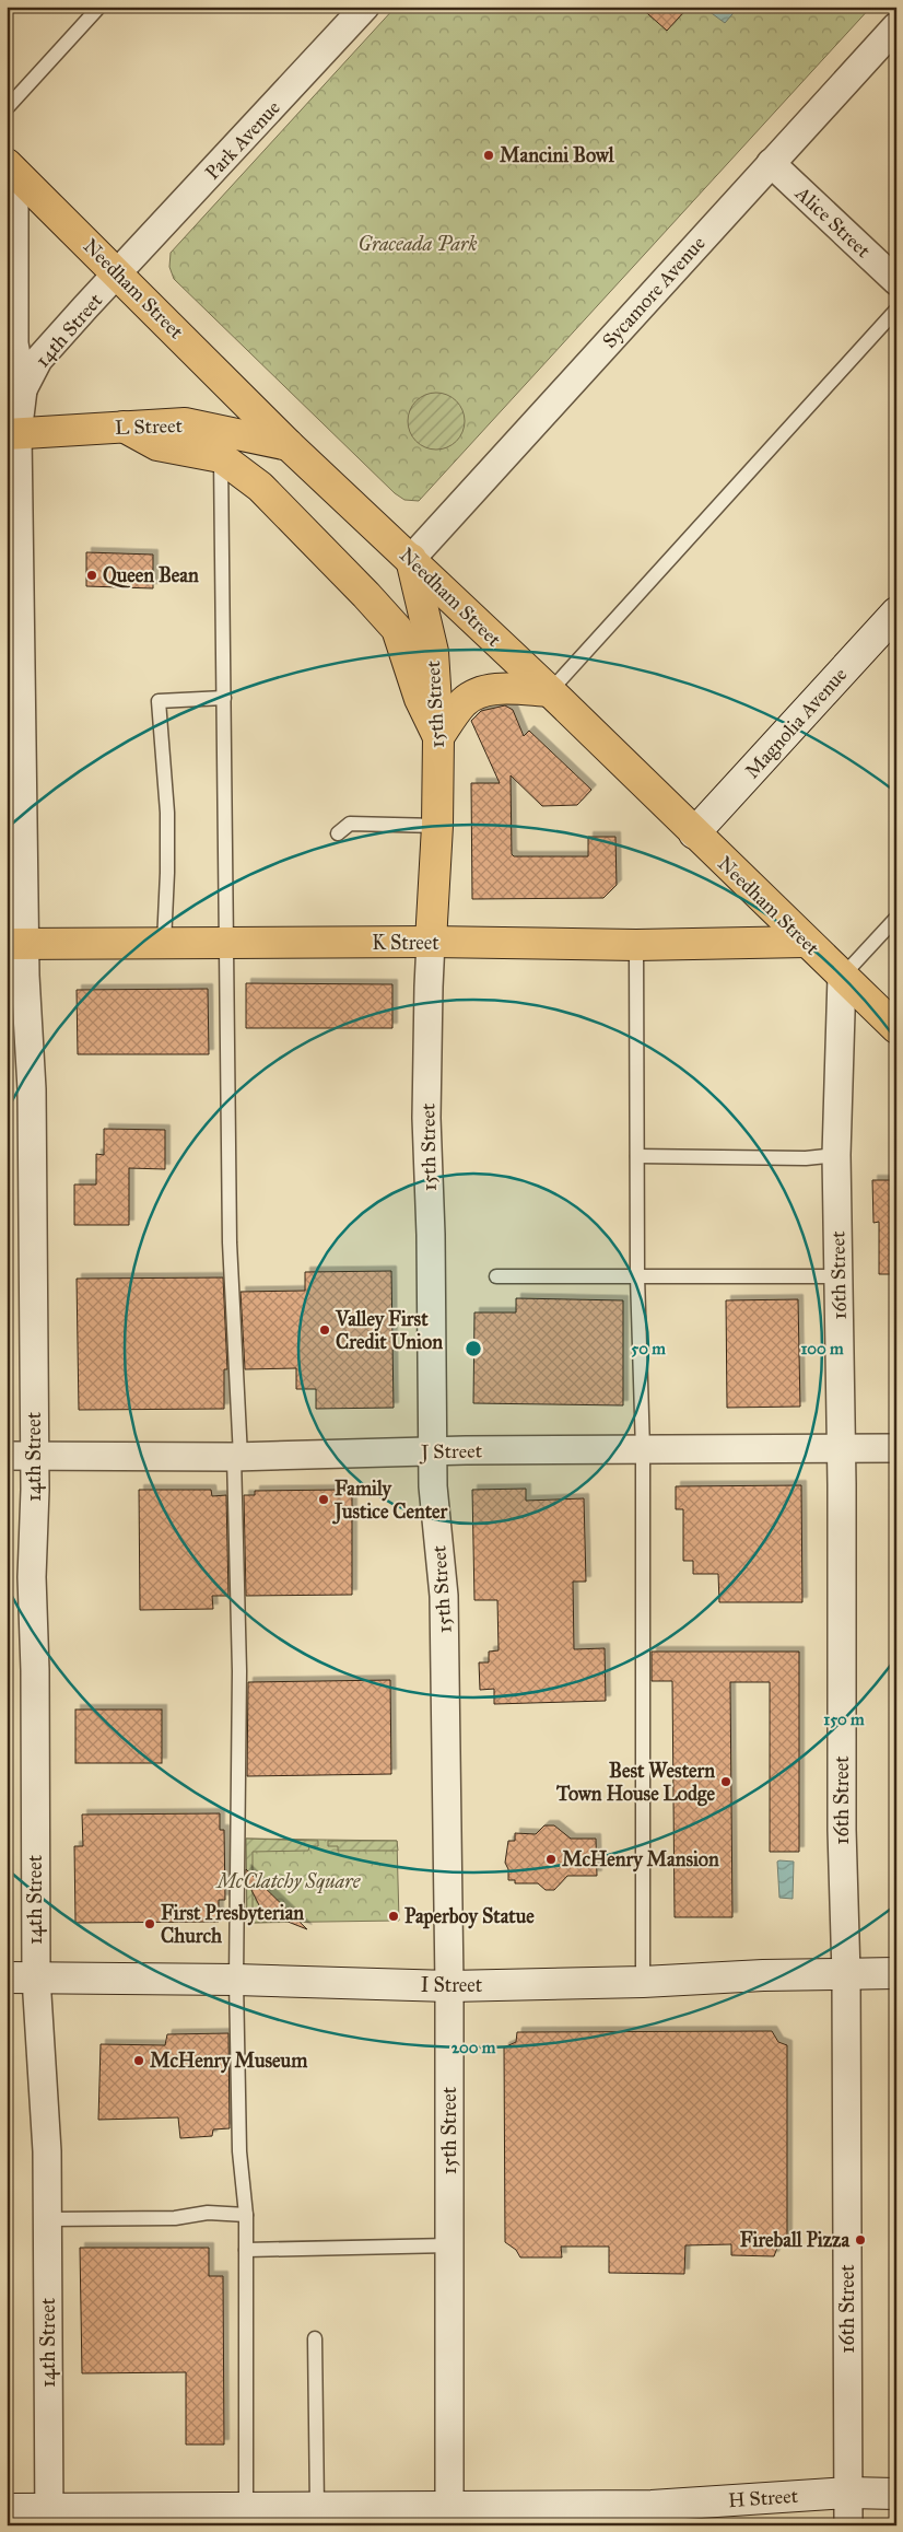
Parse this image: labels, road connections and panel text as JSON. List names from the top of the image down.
{
  "streets": {
    "main road": [
      "Needham Street",
      "L Street",
      "15th Street",
      "K Street"
    ],
    "street": [
      "Park Avenue",
      "Alice Street",
      "Sycamore Avenue",
      "14th Street",
      "Magnolia Avenue",
      "16th Street",
      "J Street",
      "I Street",
      "H Street"
    ]
  },
  "crossings": [
    ["Park Avenue", "Needham Street"],
    ["Park Avenue", "14th Street"],
    ["Alice Street", "Sycamore Avenue"],
    ["Needham Street", "Sycamore Avenue"],
    ["Needham Street", "14th Street"],
    ["Needham Street", "L Street"],
    ["Needham Street", "15th Street"],
    ["Needham Street", "Magnolia Avenue"],
    ["Needham Street", "K Street"],
    ["Needham Street", "16th Street"],
    ["Sycamore Avenue", "15th Street"],
    ["14th Street", "L Street"],
    ["14th Street", "K Street"],
    ["14th Street", "J Street"],
    ["14th Street", "I Street"],
    ["14th Street", "H Street"],
    ["15th Street", "K Street"],
    ["15th Street", "J Street"],
    ["15th Street", "I Street"],
    ["15th Street", "H Street"],
    ["16th Street", "J Street"],
    ["16th Street", "I Street"],
    ["16th Street", "H Street"]
  ],
  "parks": ["Graceada Park", "McClatchy Square"],
  "places": [
    "Mancini Bowl",
    "Queen Bean",
    "Valley First Credit Union",
    "Family Justice Center",
    "Best Western Town House Lodge",
    "McHenry Mansion",
    "Paperboy Statue",
    "First Presbyterian Church",
    "McHenry Museum",
    "Fireball Pizza"
  ],
  "rings": [
    "50 m",
    "100 m",
    "150 m",
    "200 m"
  ]
}
